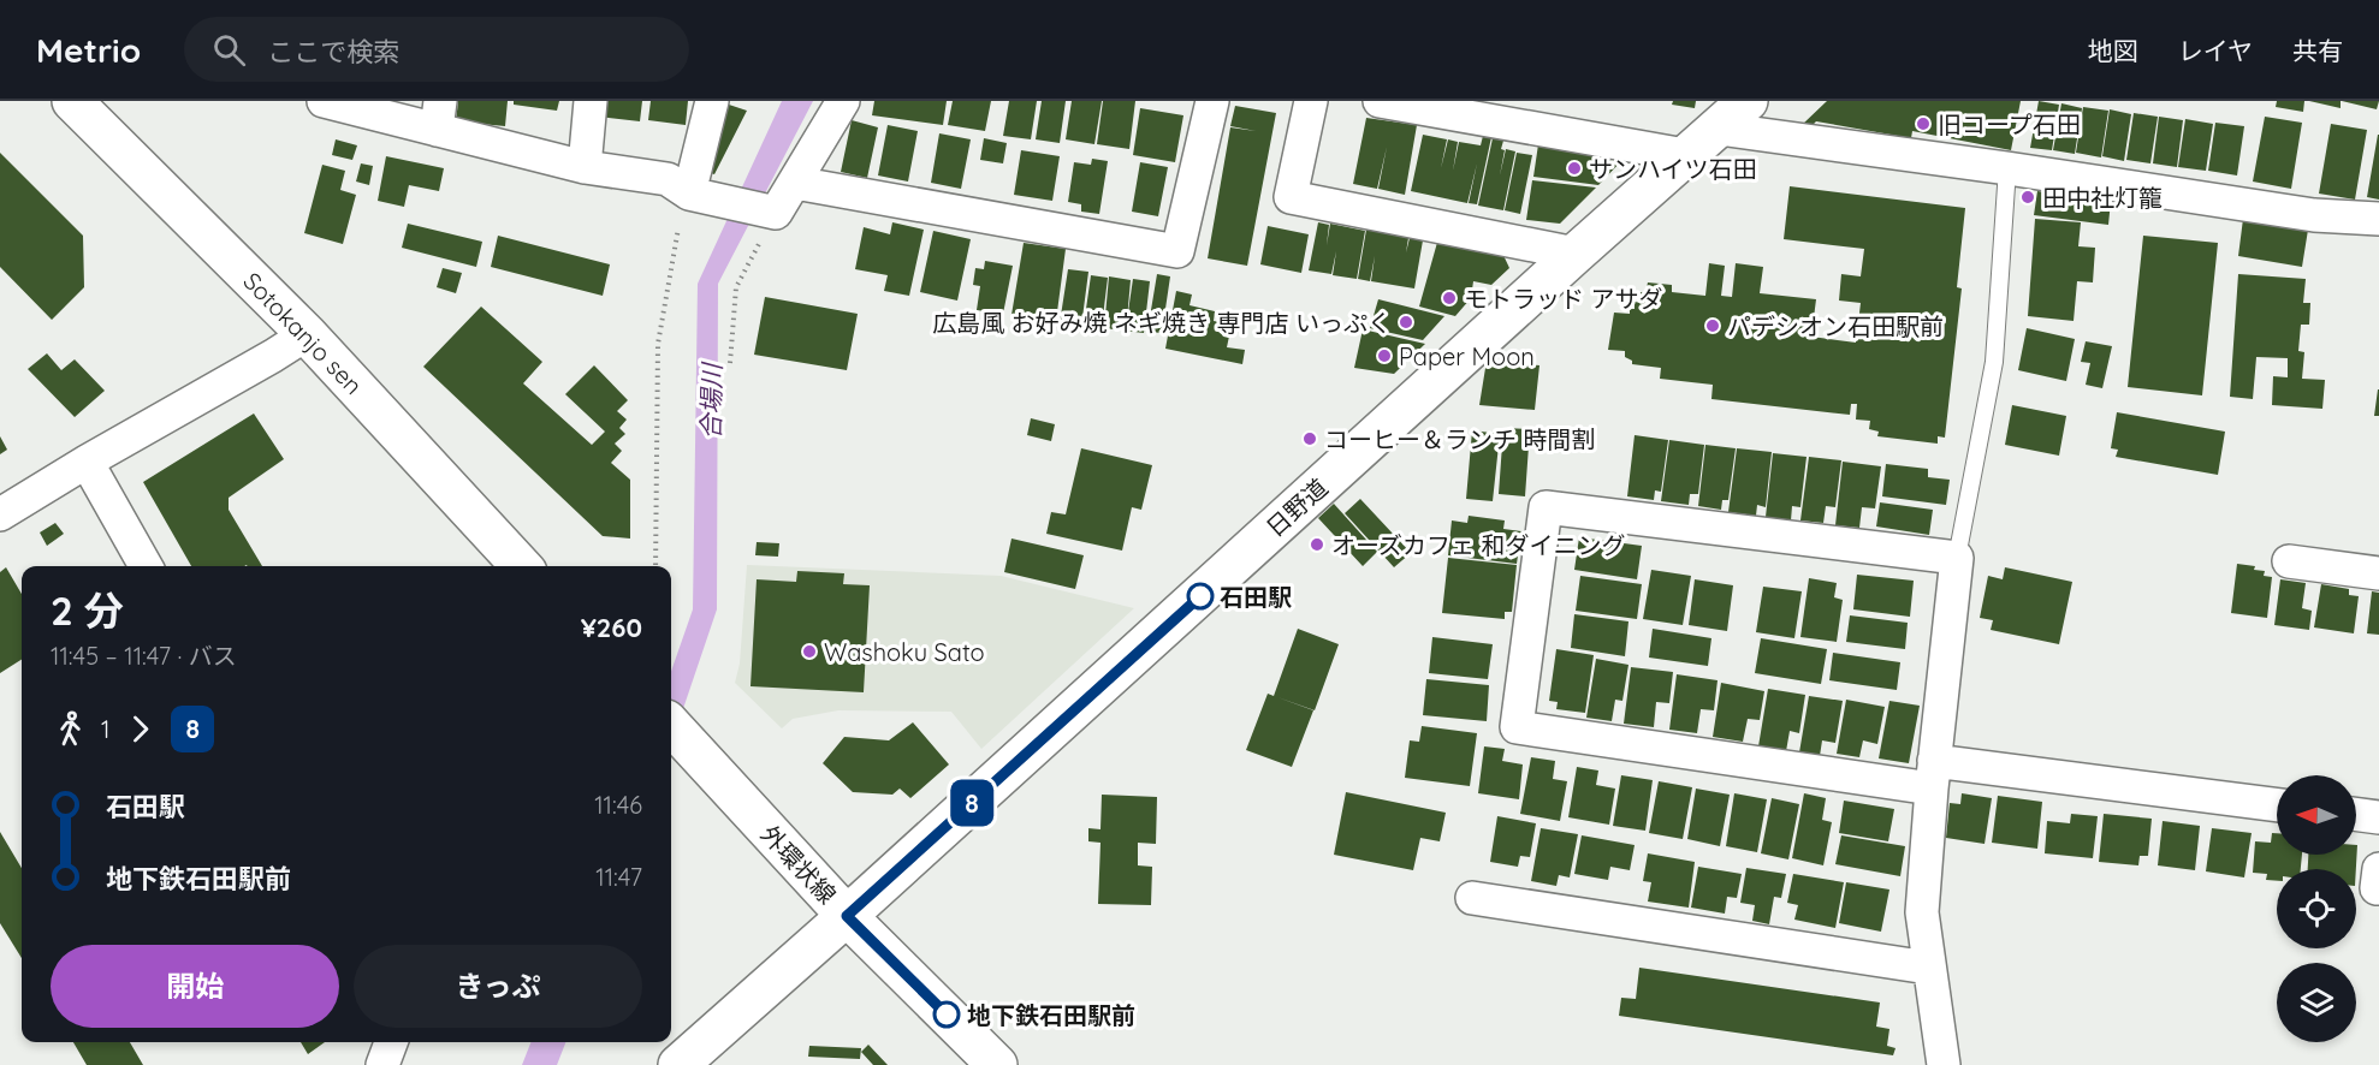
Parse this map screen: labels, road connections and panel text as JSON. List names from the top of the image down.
{
  "streets": {
    "street": ["Sotokanjo sen", "日野道", "外環状線"]
  },
  "crossings": [
    ["日野道", "外環状線"]
  ],
  "water": ["合場川"],
  "places": [
    "旧コープ石田",
    "サンハイツ石田",
    "田中社灯籠",
    "モトラッド アサダ",
    "広島風 お好み焼 ネギ焼き 専門店 いっぷく",
    "パデシオン石田駅前",
    "Paper Moon",
    "コーヒー＆ランチ 時間割",
    "オーズカフェ 和ダイニング",
    "石田駅",
    "Washoku Sato",
    "地下鉄石田駅前"
  ],
  "lines": ["bus line 8"],
  "north": "left",
  "page": {
    "header": "Metrio",
    "search": "ここで検索",
    "nav": ["地図", "レイヤ", "共有"],
    "on_map": "8",
    "heading": ["2 分", "11:45 – 11:47 · バス", "¥260"],
    "legs": ["1", "8"],
    "list": [
      {
        "name": "石田駅",
        "value": "11:46"
      },
      {
        "name": "地下鉄石田駅前",
        "value": "11:47"
      }
    ],
    "buttons": ["開始", "きっぷ"]
  }
}
